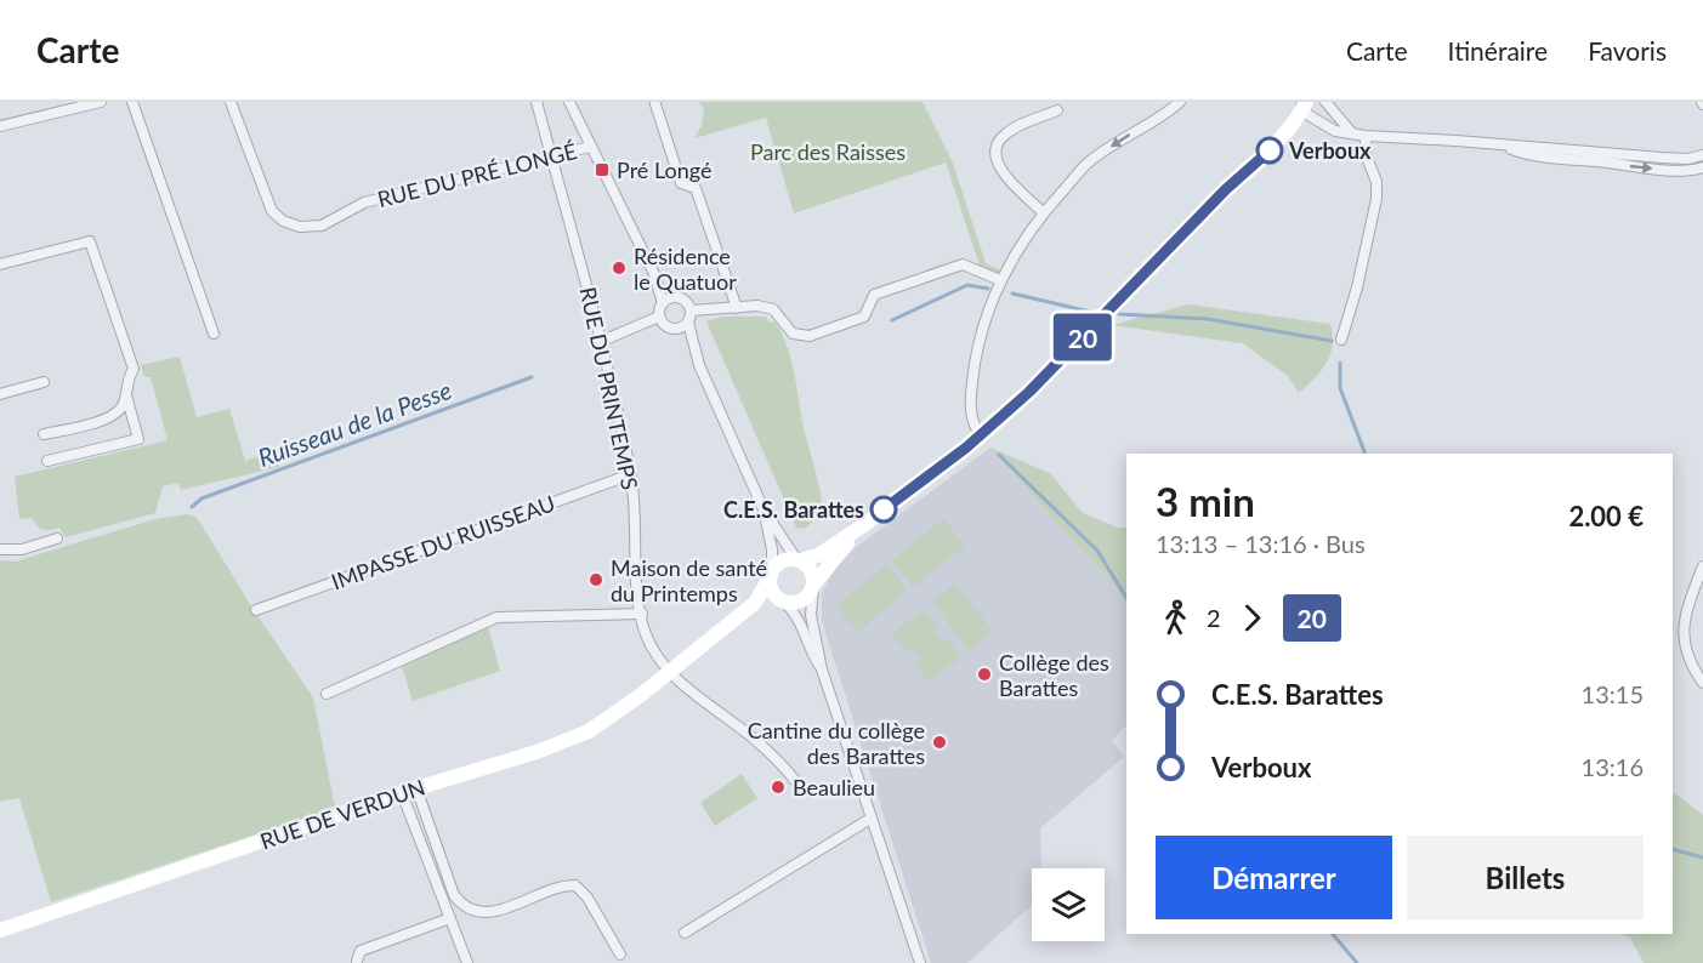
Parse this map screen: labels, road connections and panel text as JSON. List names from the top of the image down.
{
  "streets": {
    "main road": ["RUE DE VERDUN"],
    "street": ["RUE DU PRÉ LONGÉ", "RUE DU PRINTEMPS", "IMPASSE DU RUISSEAU"]
  },
  "crossings": [
    ["RUE DU PRÉ LONGÉ", "RUE DU PRINTEMPS"],
    ["RUE DU PRINTEMPS", "IMPASSE DU RUISSEAU"],
    ["RUE DU PRINTEMPS", "RUE DE VERDUN"]
  ],
  "water": ["Ruisseau de la Pesse"],
  "parks": ["Parc des Raisses"],
  "places": {
    "other": [
      "Verboux",
      "Résidence le Quatuor",
      "C.E.S. Barattes",
      "Maison de santé du Printemps",
      "Collège des Barattes",
      "Cantine du collège des Barattes",
      "Beaulieu"
    ],
    "transit": ["Pré Longé"]
  },
  "lines": ["bus line 20"],
  "page": {
    "header": "Carte",
    "nav": ["Carte", "Itinéraire", "Favoris"],
    "on_map": "20",
    "heading": ["3 min", "13:13 – 13:16 · Bus", "2.00 €"],
    "legs": ["2", "20"],
    "list": [
      {
        "name": "C.E.S. Barattes",
        "value": "13:15"
      },
      {
        "name": "Verboux",
        "value": "13:16"
      }
    ],
    "buttons": ["Démarrer", "Billets"]
  }
}
